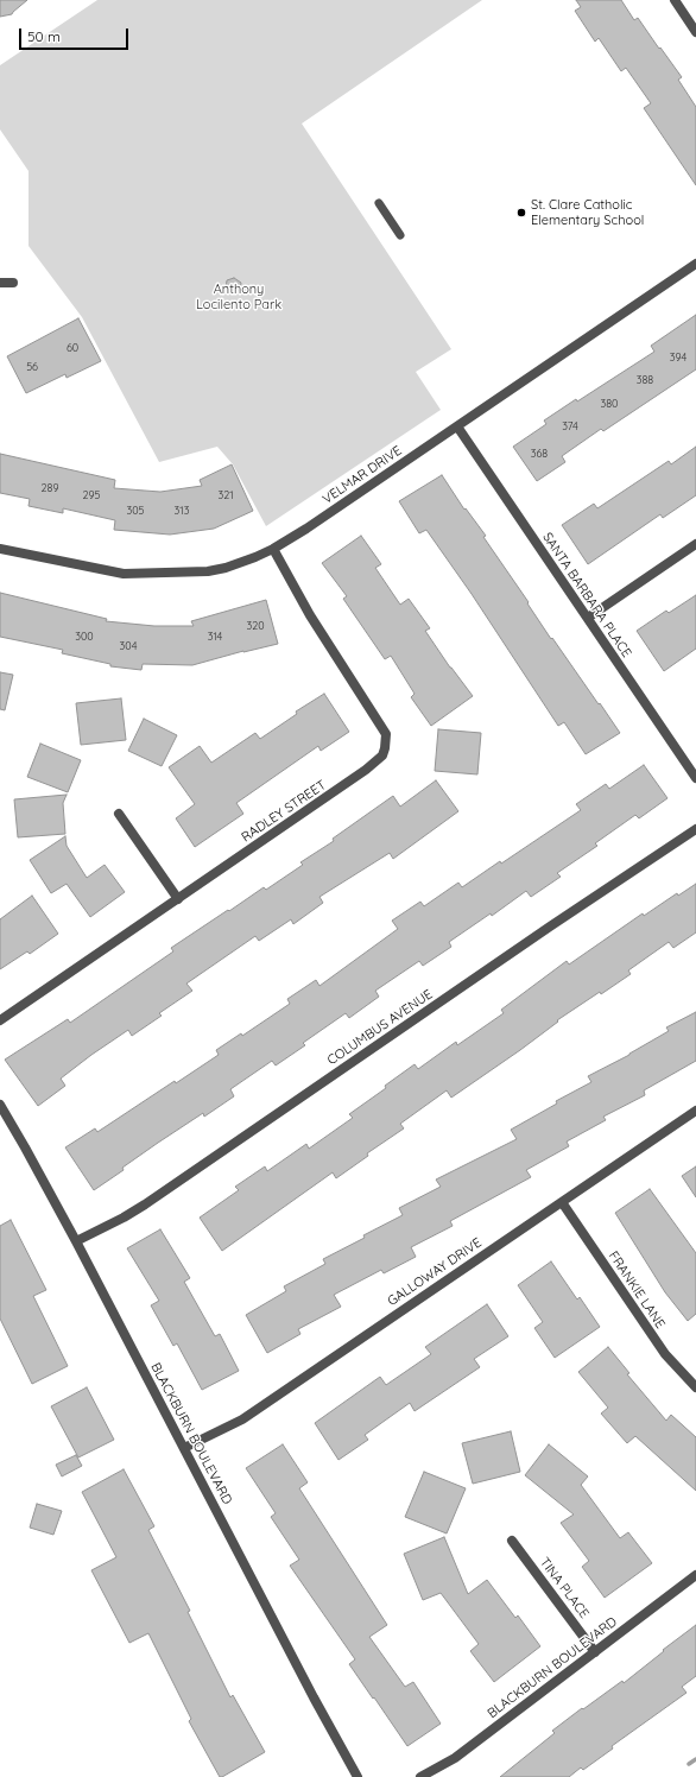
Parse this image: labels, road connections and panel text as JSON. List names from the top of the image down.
{
  "streets": {
    "street": [
      "VELMAR DRIVE",
      "SANTA BARBARA PLACE",
      "RADLEY STREET",
      "COLUMBUS AVENUE",
      "GALLOWAY DRIVE",
      "FRANKIE LANE",
      "BLACKBURN BOULEVARD",
      "TINA PLACE"
    ]
  },
  "crossings": [
    ["VELMAR DRIVE", "SANTA BARBARA PLACE"],
    ["VELMAR DRIVE", "RADLEY STREET"],
    ["COLUMBUS AVENUE", "BLACKBURN BOULEVARD"],
    ["GALLOWAY DRIVE", "FRANKIE LANE"],
    ["GALLOWAY DRIVE", "BLACKBURN BOULEVARD"],
    ["BLACKBURN BOULEVARD", "TINA PLACE"]
  ],
  "parks": ["Anthony Locilento Park"],
  "places": ["St. Clare Catholic Elementary School"],
  "house_numbers": [
    "60",
    "394",
    "56",
    "388",
    "380",
    "374",
    "368",
    "289",
    "295",
    "321",
    "305",
    "313",
    "320",
    "300",
    "314",
    "304"
  ],
  "scale_bar": "50 m"
}
